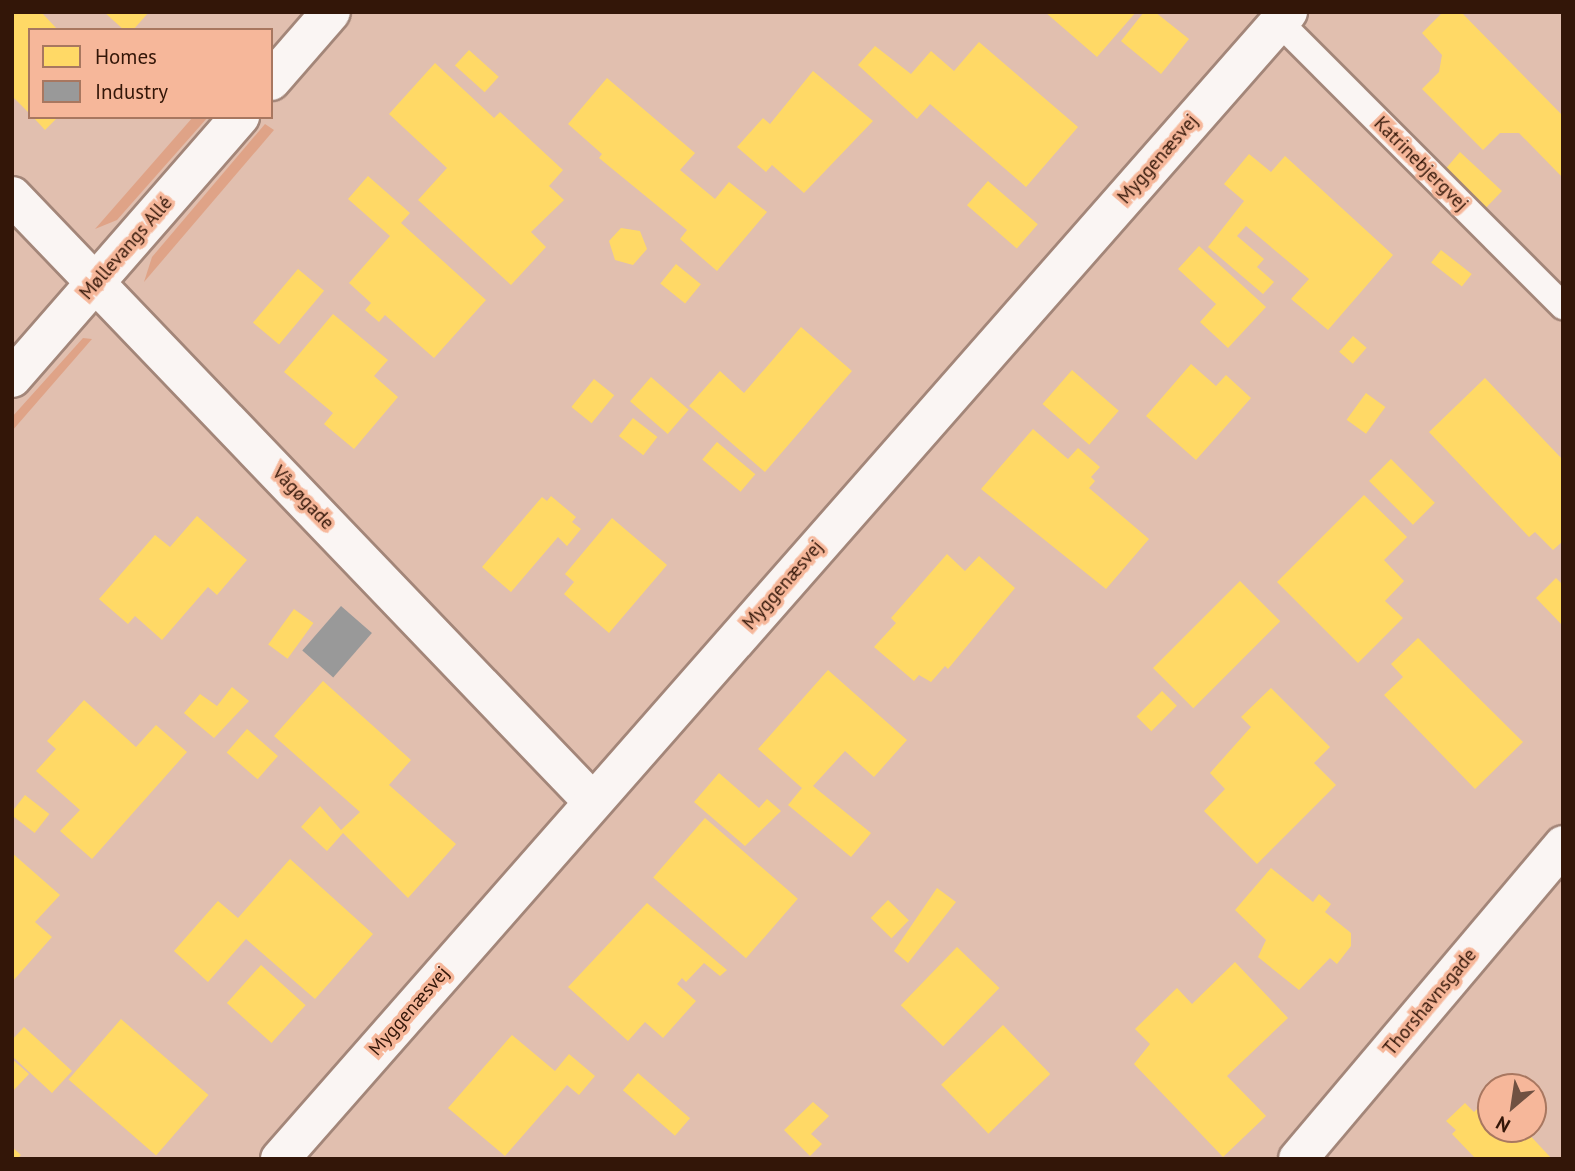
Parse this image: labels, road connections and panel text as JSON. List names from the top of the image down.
{
  "streets": {
    "street": [
      "Myggenæsvej",
      "Møllevangs Allé",
      "Vågøgade",
      "Thorshavnsgade"
    ],
    "lane": ["Katrinebjergvej"]
  },
  "crossings": [
    ["Myggenæsvej", "Katrinebjergvej"],
    ["Myggenæsvej", "Vågøgade"],
    ["Møllevangs Allé", "Vågøgade"]
  ],
  "legend": ["Homes", "Industry"],
  "north": "bottom left"
}
